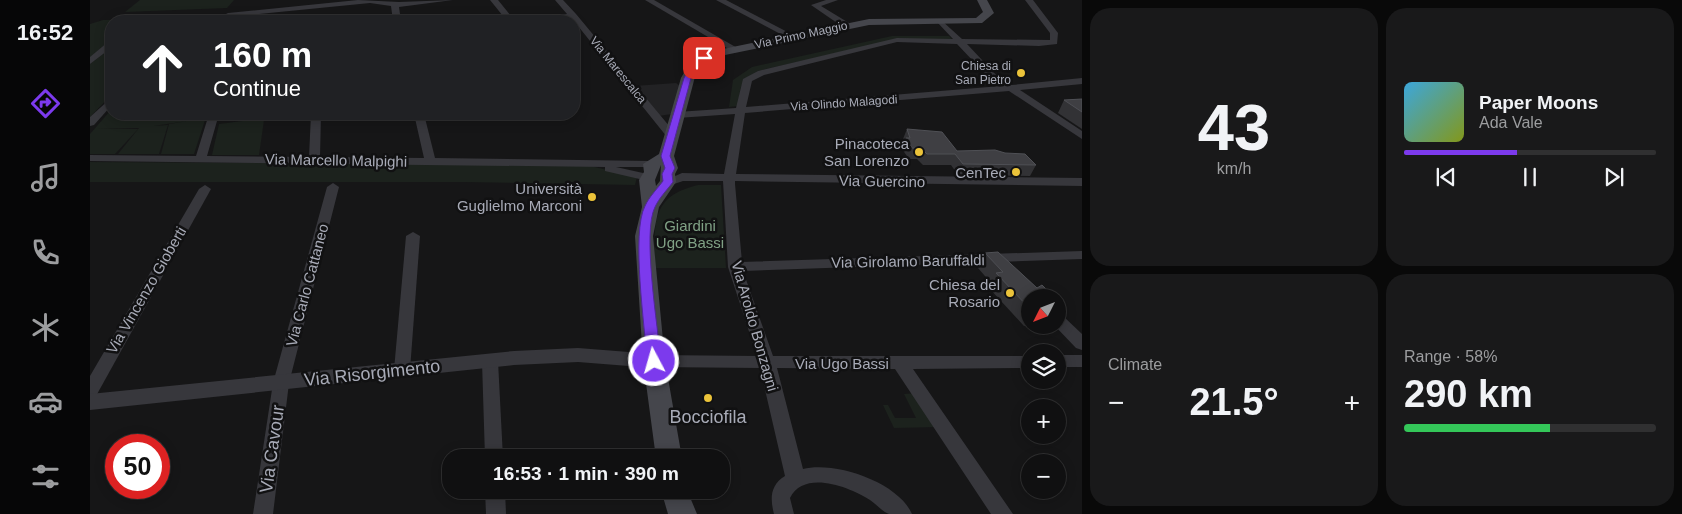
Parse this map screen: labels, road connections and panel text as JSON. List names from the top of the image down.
{
  "streets": {
    "main road": ["Via Primo Maggio"],
    "street": [
      "Via Marescalca",
      "Via Olindo Malagodi",
      "Via Marcello Malpighi",
      "Via Guercino",
      "Via Girolamo Baruffaldi",
      "Via Carlo Cattaneo",
      "Via Vincenzo Gioberti",
      "Via Aroldo Bonzagni",
      "Via Ugo Bassi",
      "Via Risorgimento",
      "Via Cavour"
    ]
  },
  "crossings": [
    ["Via Primo Maggio", "Via Marescalca"],
    ["Via Primo Maggio", "Via Olindo Malagodi"],
    ["Via Primo Maggio", "Via Marcello Malpighi"],
    ["Via Primo Maggio", "Via Guercino"],
    ["Via Marescalca", "Via Olindo Malagodi"],
    ["Via Olindo Malagodi", "Via Aroldo Bonzagni"],
    ["Via Marcello Malpighi", "Via Guercino"],
    ["Via Guercino", "Via Aroldo Bonzagni"],
    ["Via Girolamo Baruffaldi", "Via Aroldo Bonzagni"],
    ["Via Carlo Cattaneo", "Via Risorgimento"],
    ["Via Carlo Cattaneo", "Via Cavour"],
    ["Via Aroldo Bonzagni", "Via Ugo Bassi"],
    ["Via Ugo Bassi", "Via Risorgimento"],
    ["Via Risorgimento", "Via Cavour"]
  ],
  "parks": ["Giardini Ugo Bassi"],
  "places": [
    "Chiesa di San Pietro",
    "Pinacoteca San Lorenzo",
    "CenTec",
    "Università Guglielmo Marconi",
    "Chiesa del Rosario",
    "Bocciofila"
  ],
  "north": "bottom left",
  "page": {
    "tabs": "16:52",
    "tile": [
      ["43", "km/h"],
      "Climate",
      ["Range · 58%", "290 km"]
    ],
    "turn": ["160 m", "Continue"],
    "song": ["Paper Moons", "Ada Vale"],
    "map_buttons": ["+", "−"],
    "heat": ["−", "21.5°", "+"],
    "limit": "50",
    "trip": "16:53 · 1 min · 390 m"
  }
}
